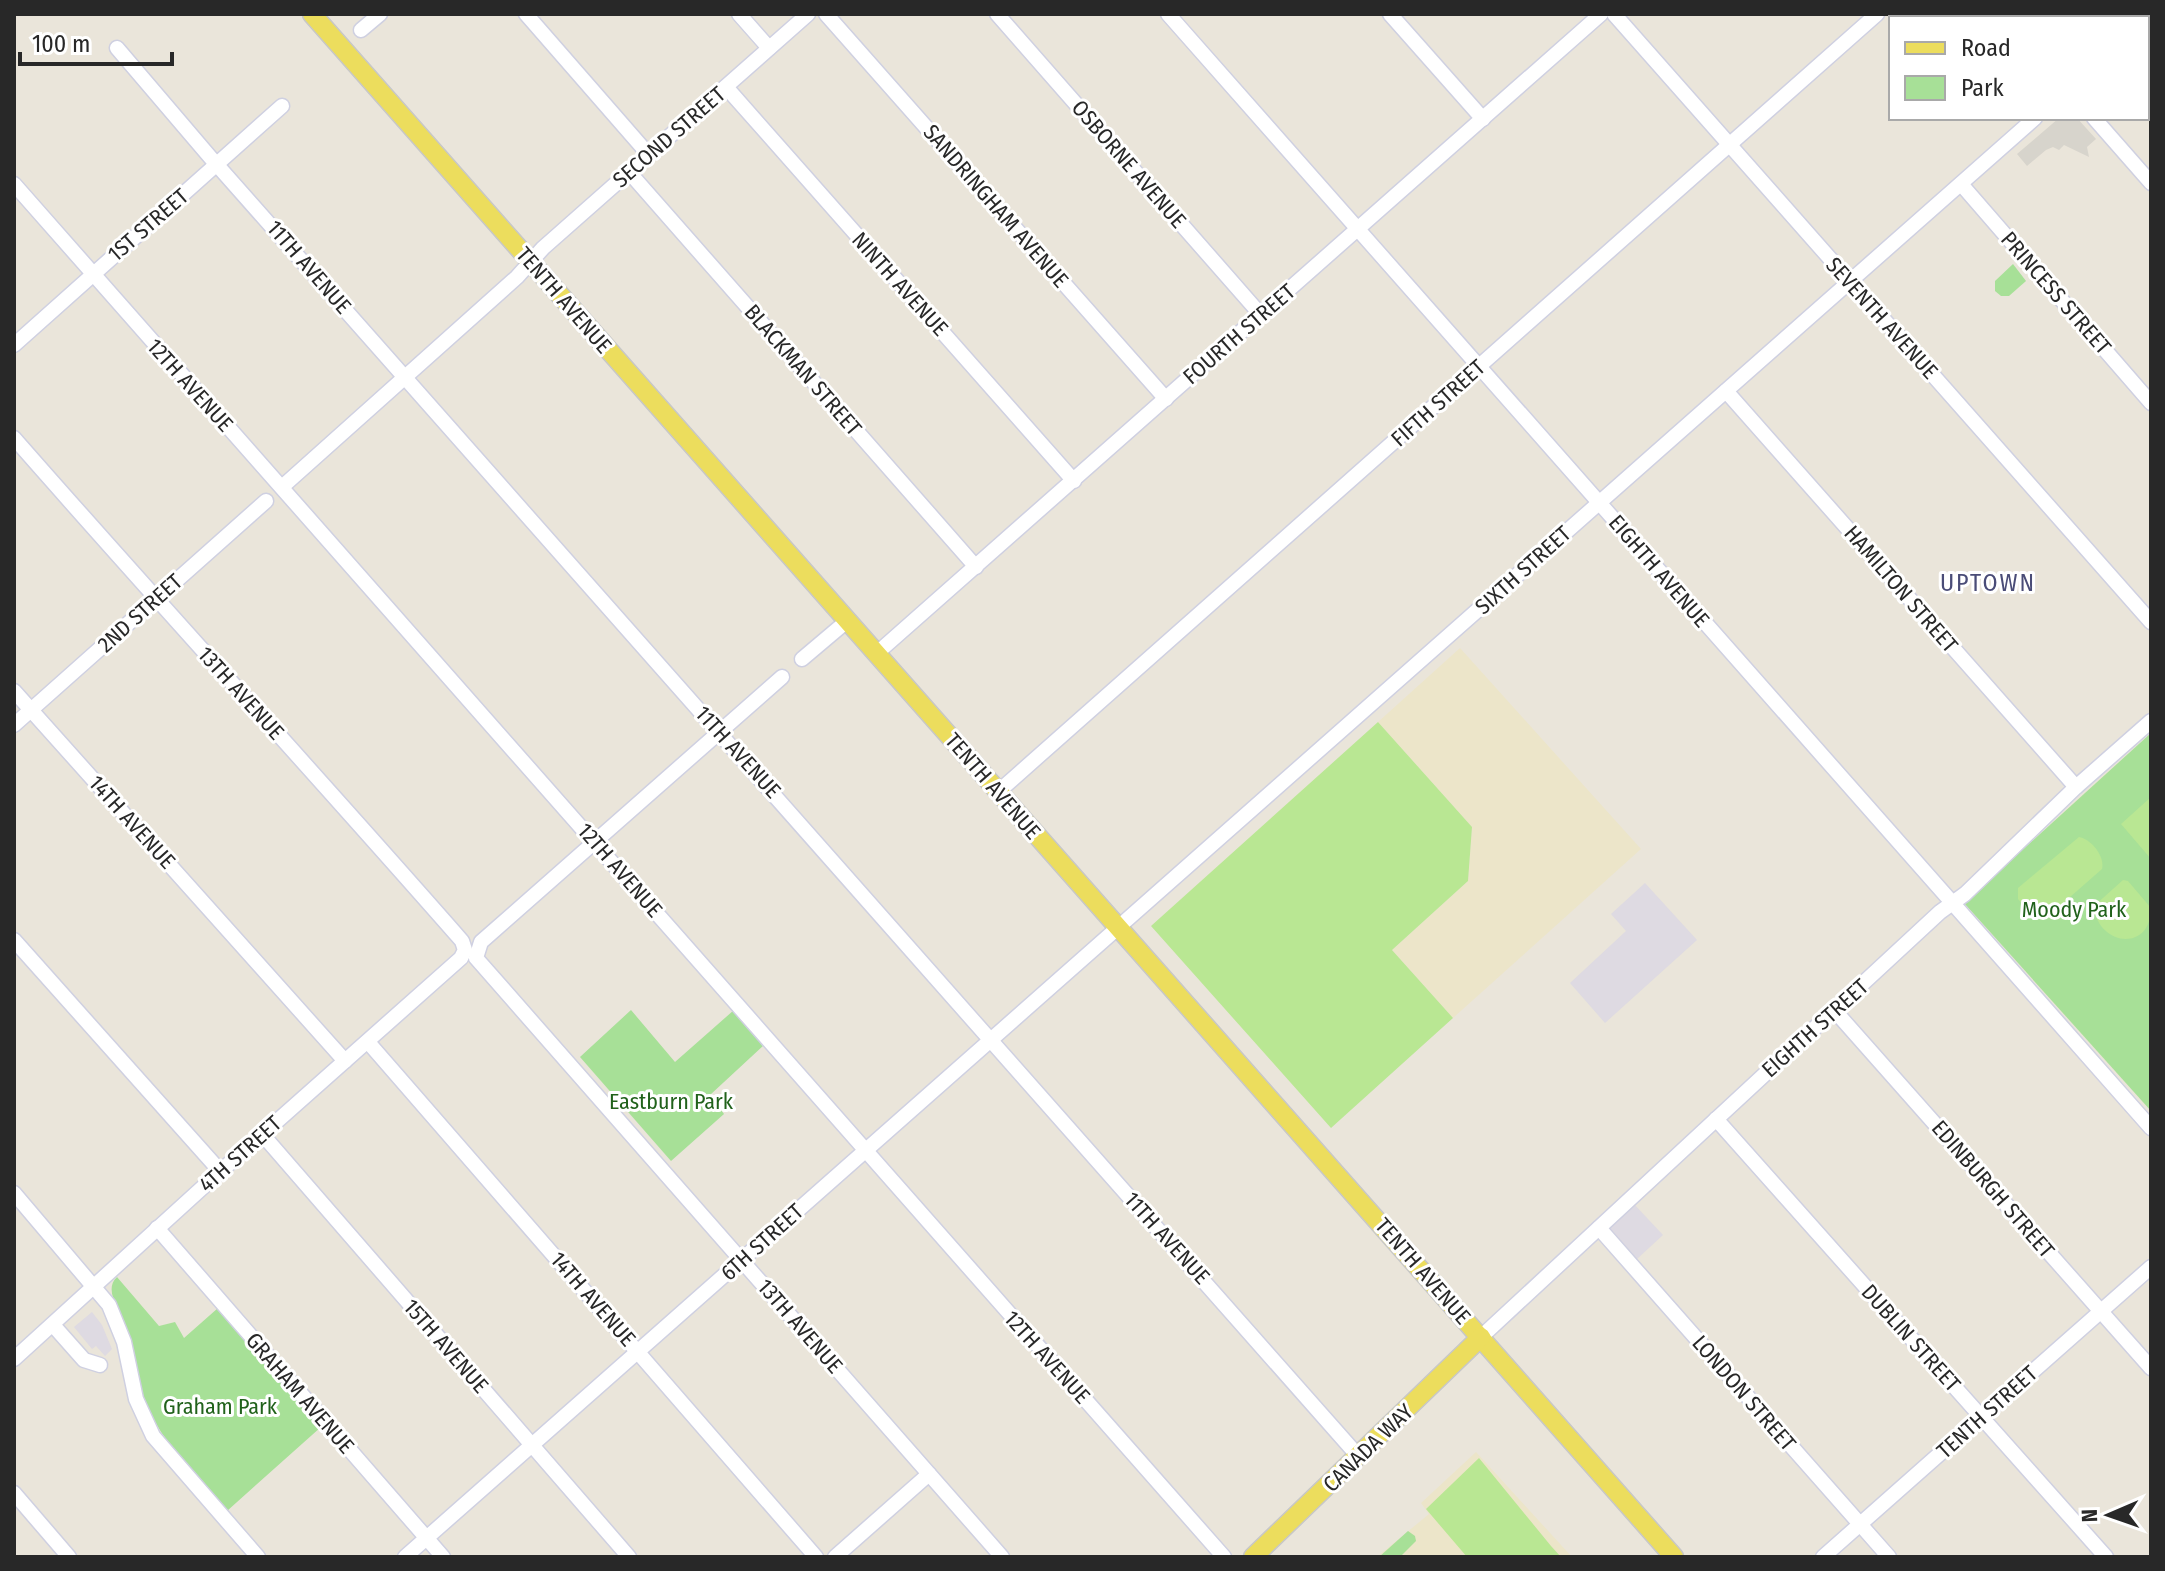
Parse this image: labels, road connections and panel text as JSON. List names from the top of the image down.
{
  "streets": {
    "main road": ["TENTH AVENUE", "CANADA WAY"],
    "street": [
      "SECOND STREET",
      "OSBORNE AVENUE",
      "SANDRINGHAM AVENUE",
      "1ST STREET",
      "11TH AVENUE",
      "NINTH AVENUE",
      "PRINCESS STREET",
      "SEVENTH AVENUE",
      "FOURTH STREET",
      "BLACKMAN STREET",
      "12TH AVENUE",
      "FIFTH STREET",
      "SIXTH STREET",
      "EIGHTH AVENUE",
      "HAMILTON STREET",
      "2ND STREET",
      "13TH AVENUE",
      "14TH AVENUE",
      "EIGHTH STREET",
      "4TH STREET",
      "EDINBURGH STREET",
      "6TH STREET",
      "DUBLIN STREET",
      "15TH AVENUE",
      "GRAHAM AVENUE",
      "LONDON STREET",
      "TENTH STREET"
    ]
  },
  "crossings": [
    ["SECOND STREET", "NINTH AVENUE"],
    ["SECOND STREET", "TENTH AVENUE"],
    ["SECOND STREET", "BLACKMAN STREET"],
    ["OSBORNE AVENUE", "FOURTH STREET"],
    ["SANDRINGHAM AVENUE", "FOURTH STREET"],
    ["1ST STREET", "11TH AVENUE"],
    ["1ST STREET", "12TH AVENUE"],
    ["11TH AVENUE", "4TH STREET"],
    ["11TH AVENUE", "6TH STREET"],
    ["11TH AVENUE", "CANADA WAY"],
    ["NINTH AVENUE", "FOURTH STREET"],
    ["PRINCESS STREET", "SIXTH STREET"],
    ["TENTH AVENUE", "FOURTH STREET"],
    ["TENTH AVENUE", "FIFTH STREET"],
    ["TENTH AVENUE", "SIXTH STREET"],
    ["TENTH AVENUE", "EIGHTH STREET"],
    ["TENTH AVENUE", "6TH STREET"],
    ["TENTH AVENUE", "CANADA WAY"],
    ["SEVENTH AVENUE", "FIFTH STREET"],
    ["SEVENTH AVENUE", "SIXTH STREET"],
    ["FOURTH STREET", "BLACKMAN STREET"],
    ["FOURTH STREET", "EIGHTH AVENUE"],
    ["12TH AVENUE", "4TH STREET"],
    ["12TH AVENUE", "6TH STREET"],
    ["FIFTH STREET", "EIGHTH AVENUE"],
    ["SIXTH STREET", "EIGHTH AVENUE"],
    ["SIXTH STREET", "HAMILTON STREET"],
    ["SIXTH STREET", "6TH STREET"],
    ["EIGHTH AVENUE", "EIGHTH STREET"],
    ["HAMILTON STREET", "EIGHTH STREET"],
    ["2ND STREET", "13TH AVENUE"],
    ["2ND STREET", "14TH AVENUE"],
    ["13TH AVENUE", "4TH STREET"],
    ["13TH AVENUE", "6TH STREET"],
    ["14TH AVENUE", "4TH STREET"],
    ["14TH AVENUE", "6TH STREET"],
    ["EIGHTH STREET", "EDINBURGH STREET"],
    ["EIGHTH STREET", "DUBLIN STREET"],
    ["EIGHTH STREET", "LONDON STREET"],
    ["EIGHTH STREET", "CANADA WAY"],
    ["4TH STREET", "15TH AVENUE"],
    ["4TH STREET", "GRAHAM AVENUE"],
    ["EDINBURGH STREET", "TENTH STREET"],
    ["6TH STREET", "15TH AVENUE"],
    ["6TH STREET", "GRAHAM AVENUE"],
    ["DUBLIN STREET", "TENTH STREET"],
    ["LONDON STREET", "TENTH STREET"]
  ],
  "districts": ["UPTOWN"],
  "parks": ["Moody Park", "Eastburn Park", "Graham Park"],
  "legend": ["Road", "Park"],
  "scale_bar": "100 m",
  "north": "left"
}
